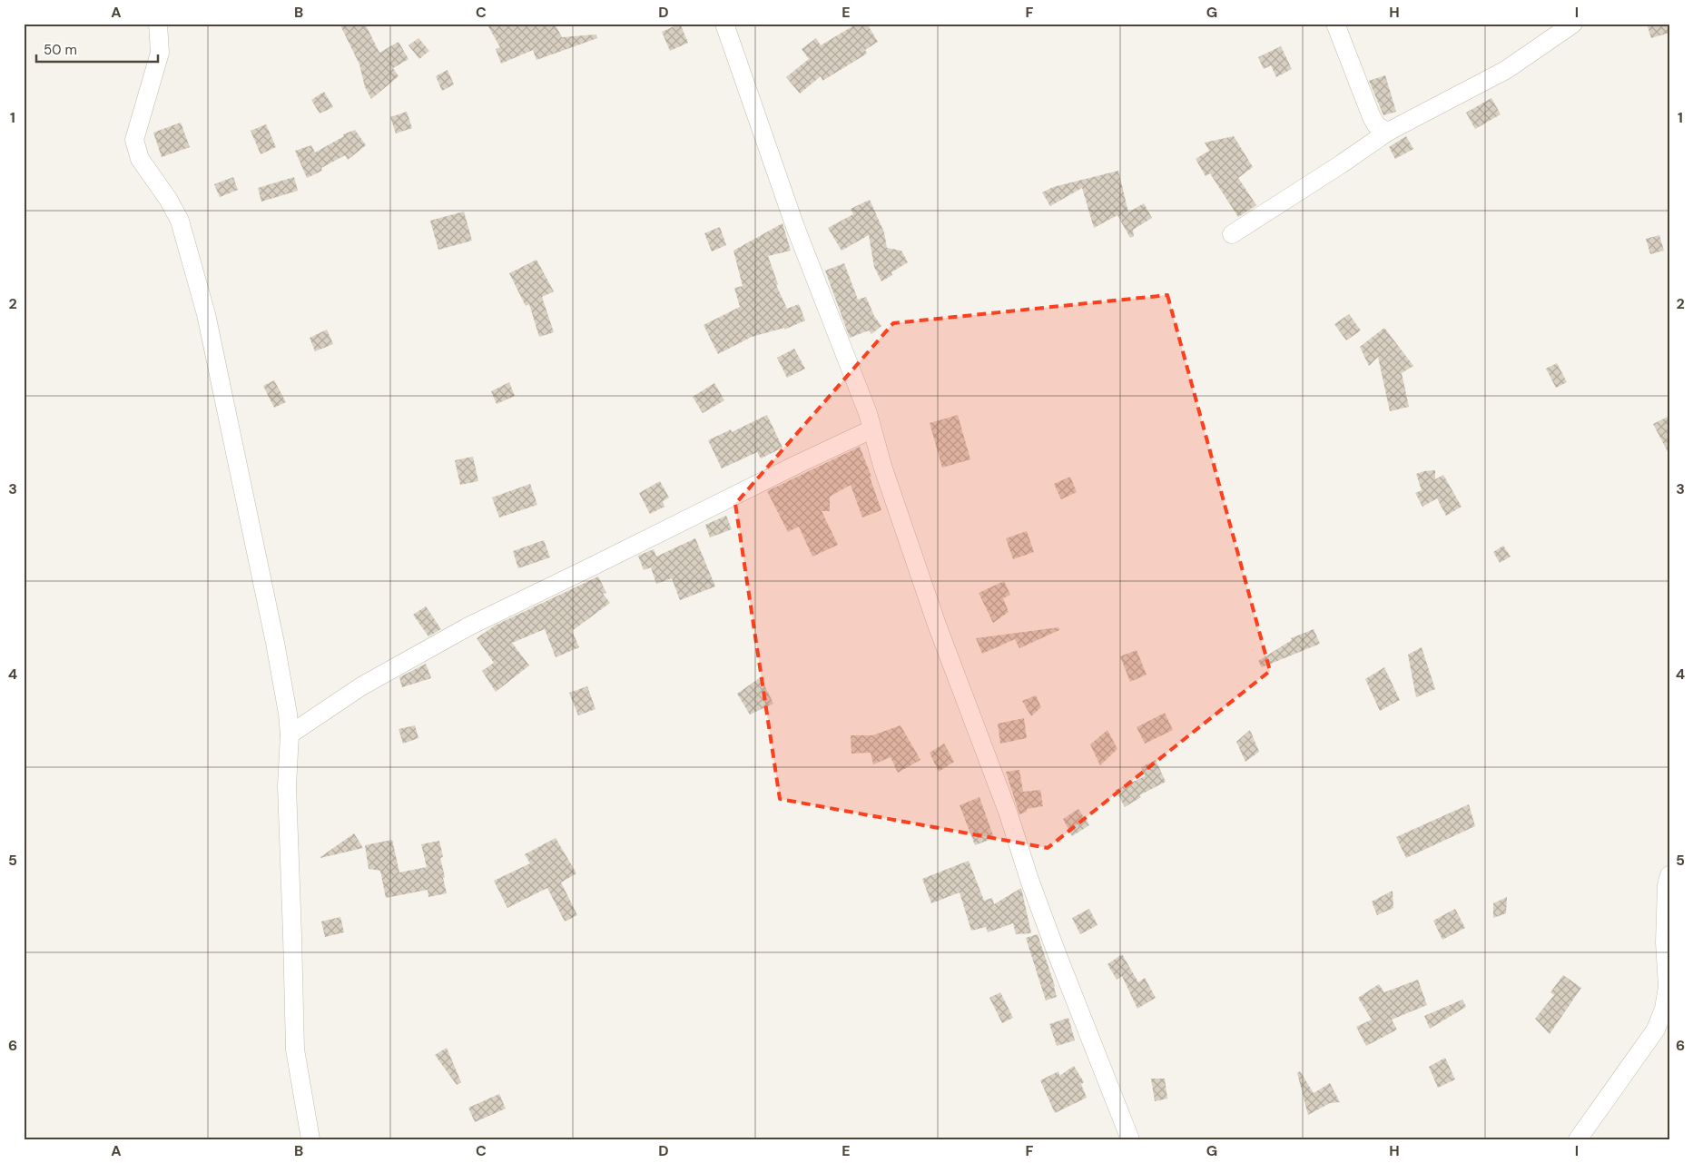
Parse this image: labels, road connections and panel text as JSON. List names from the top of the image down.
{
  "scale_bar": "50 m",
  "grid": {
    "columns": [
      "A",
      "B",
      "C",
      "D",
      "E",
      "F",
      "G",
      "H",
      "I"
    ],
    "rows": [
      "1",
      "2",
      "3",
      "4",
      "5",
      "6"
    ]
  }
}
